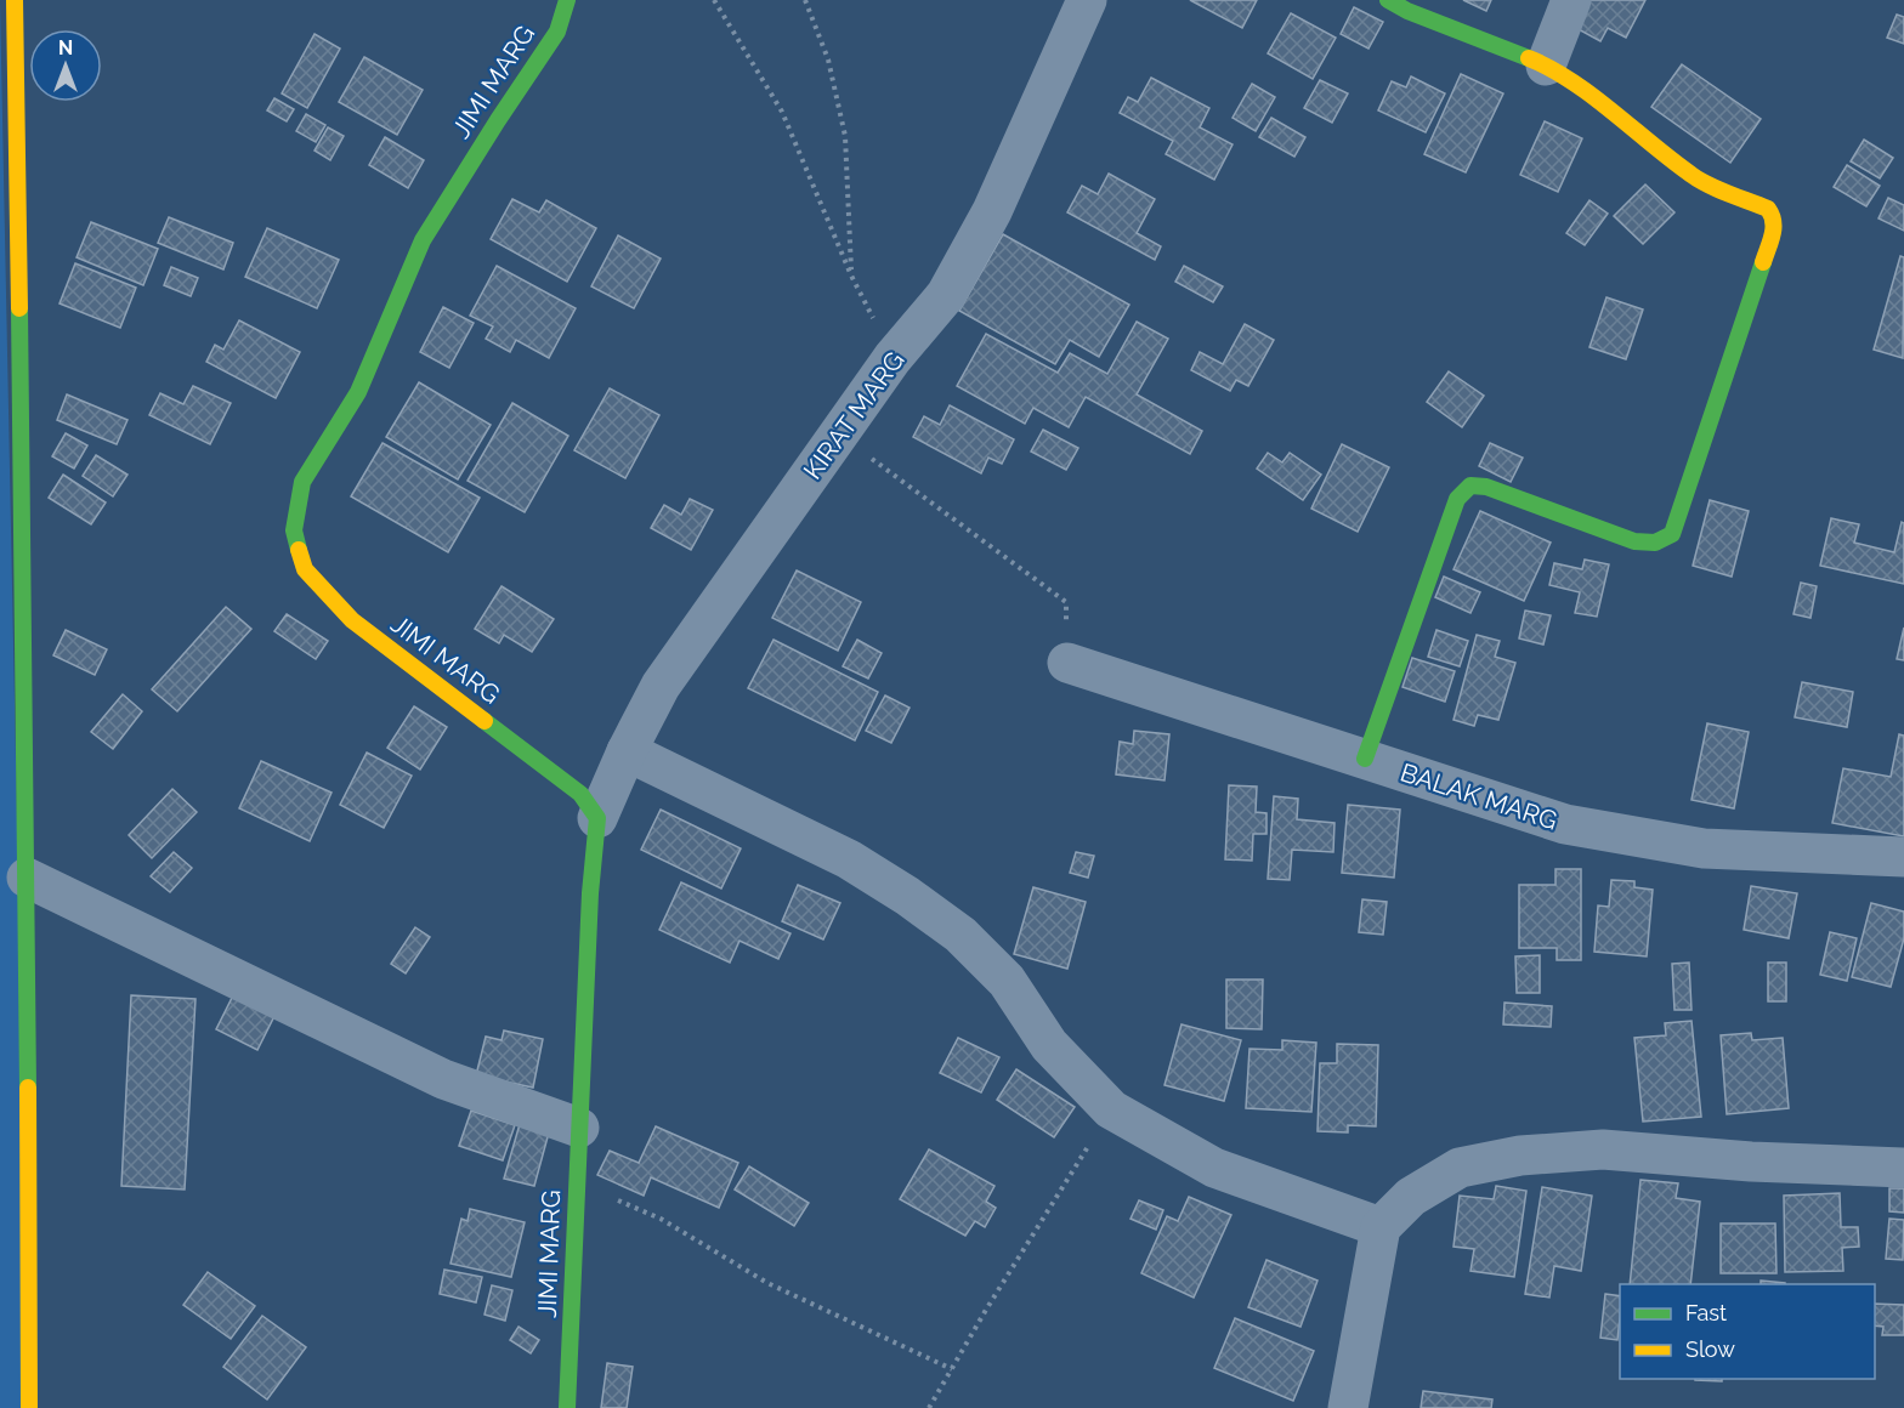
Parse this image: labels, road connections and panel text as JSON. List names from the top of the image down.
{
  "streets": {
    "street": ["JIMI MARG", "KIRAT MARG", "BALAK MARG"]
  },
  "crossings": [
    ["JIMI MARG", "KIRAT MARG"]
  ],
  "legend": ["Fast", "Slow"],
  "north": "top"
}
